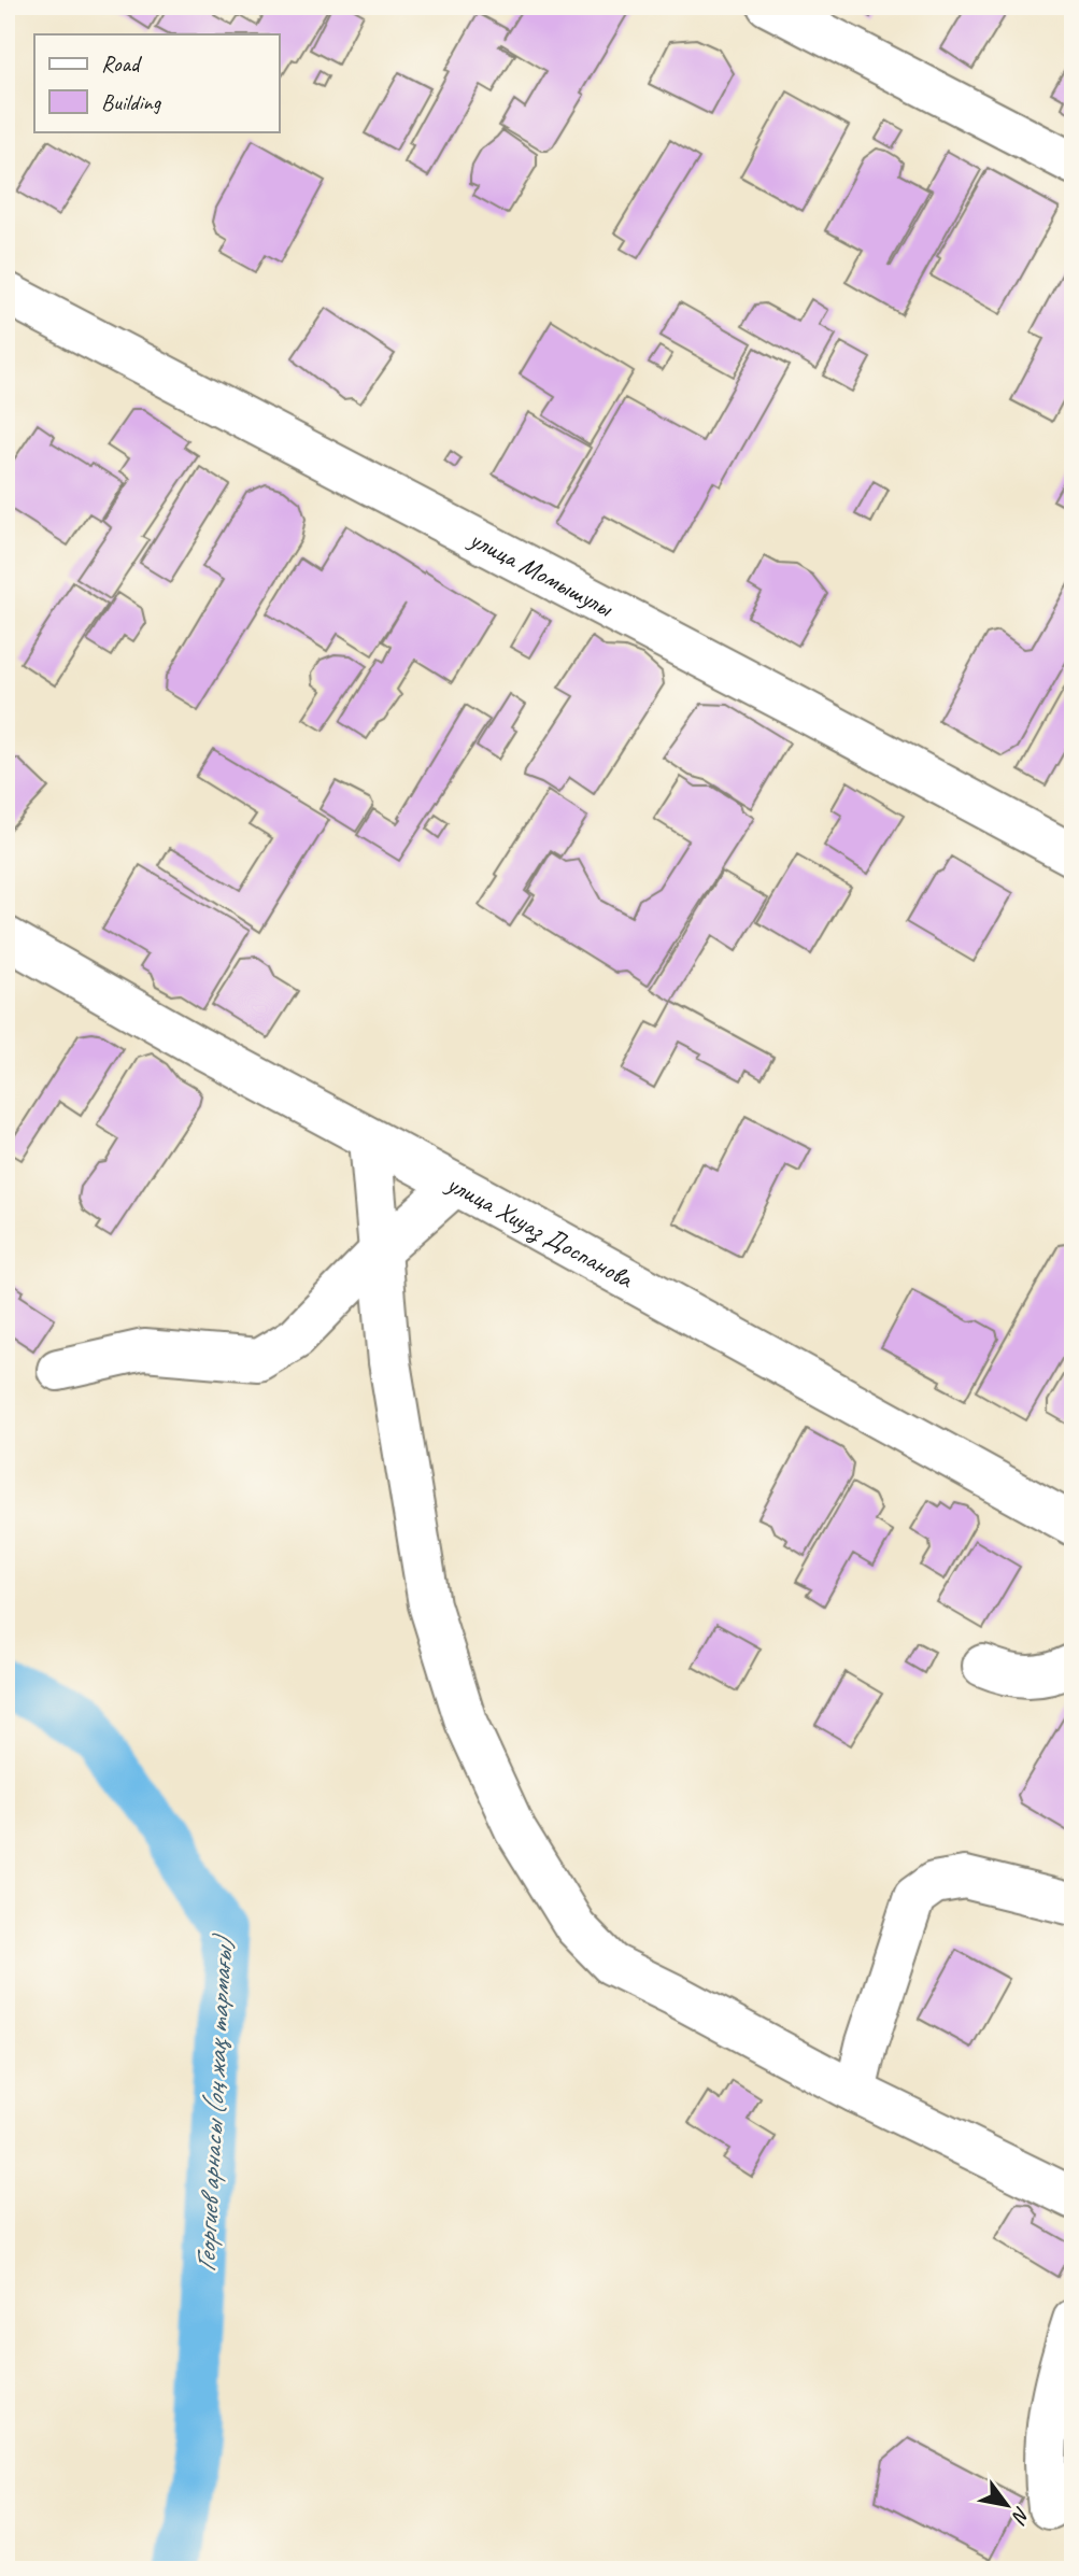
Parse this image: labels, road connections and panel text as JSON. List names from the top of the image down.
{
  "streets": {
    "street": ["улица Момышулы", "улица Хиуаз Доспанова"]
  },
  "water": ["Георгиев арнасы (оң жақ тармағы)"],
  "legend": ["Road", "Building"],
  "north": "bottom right"
}
